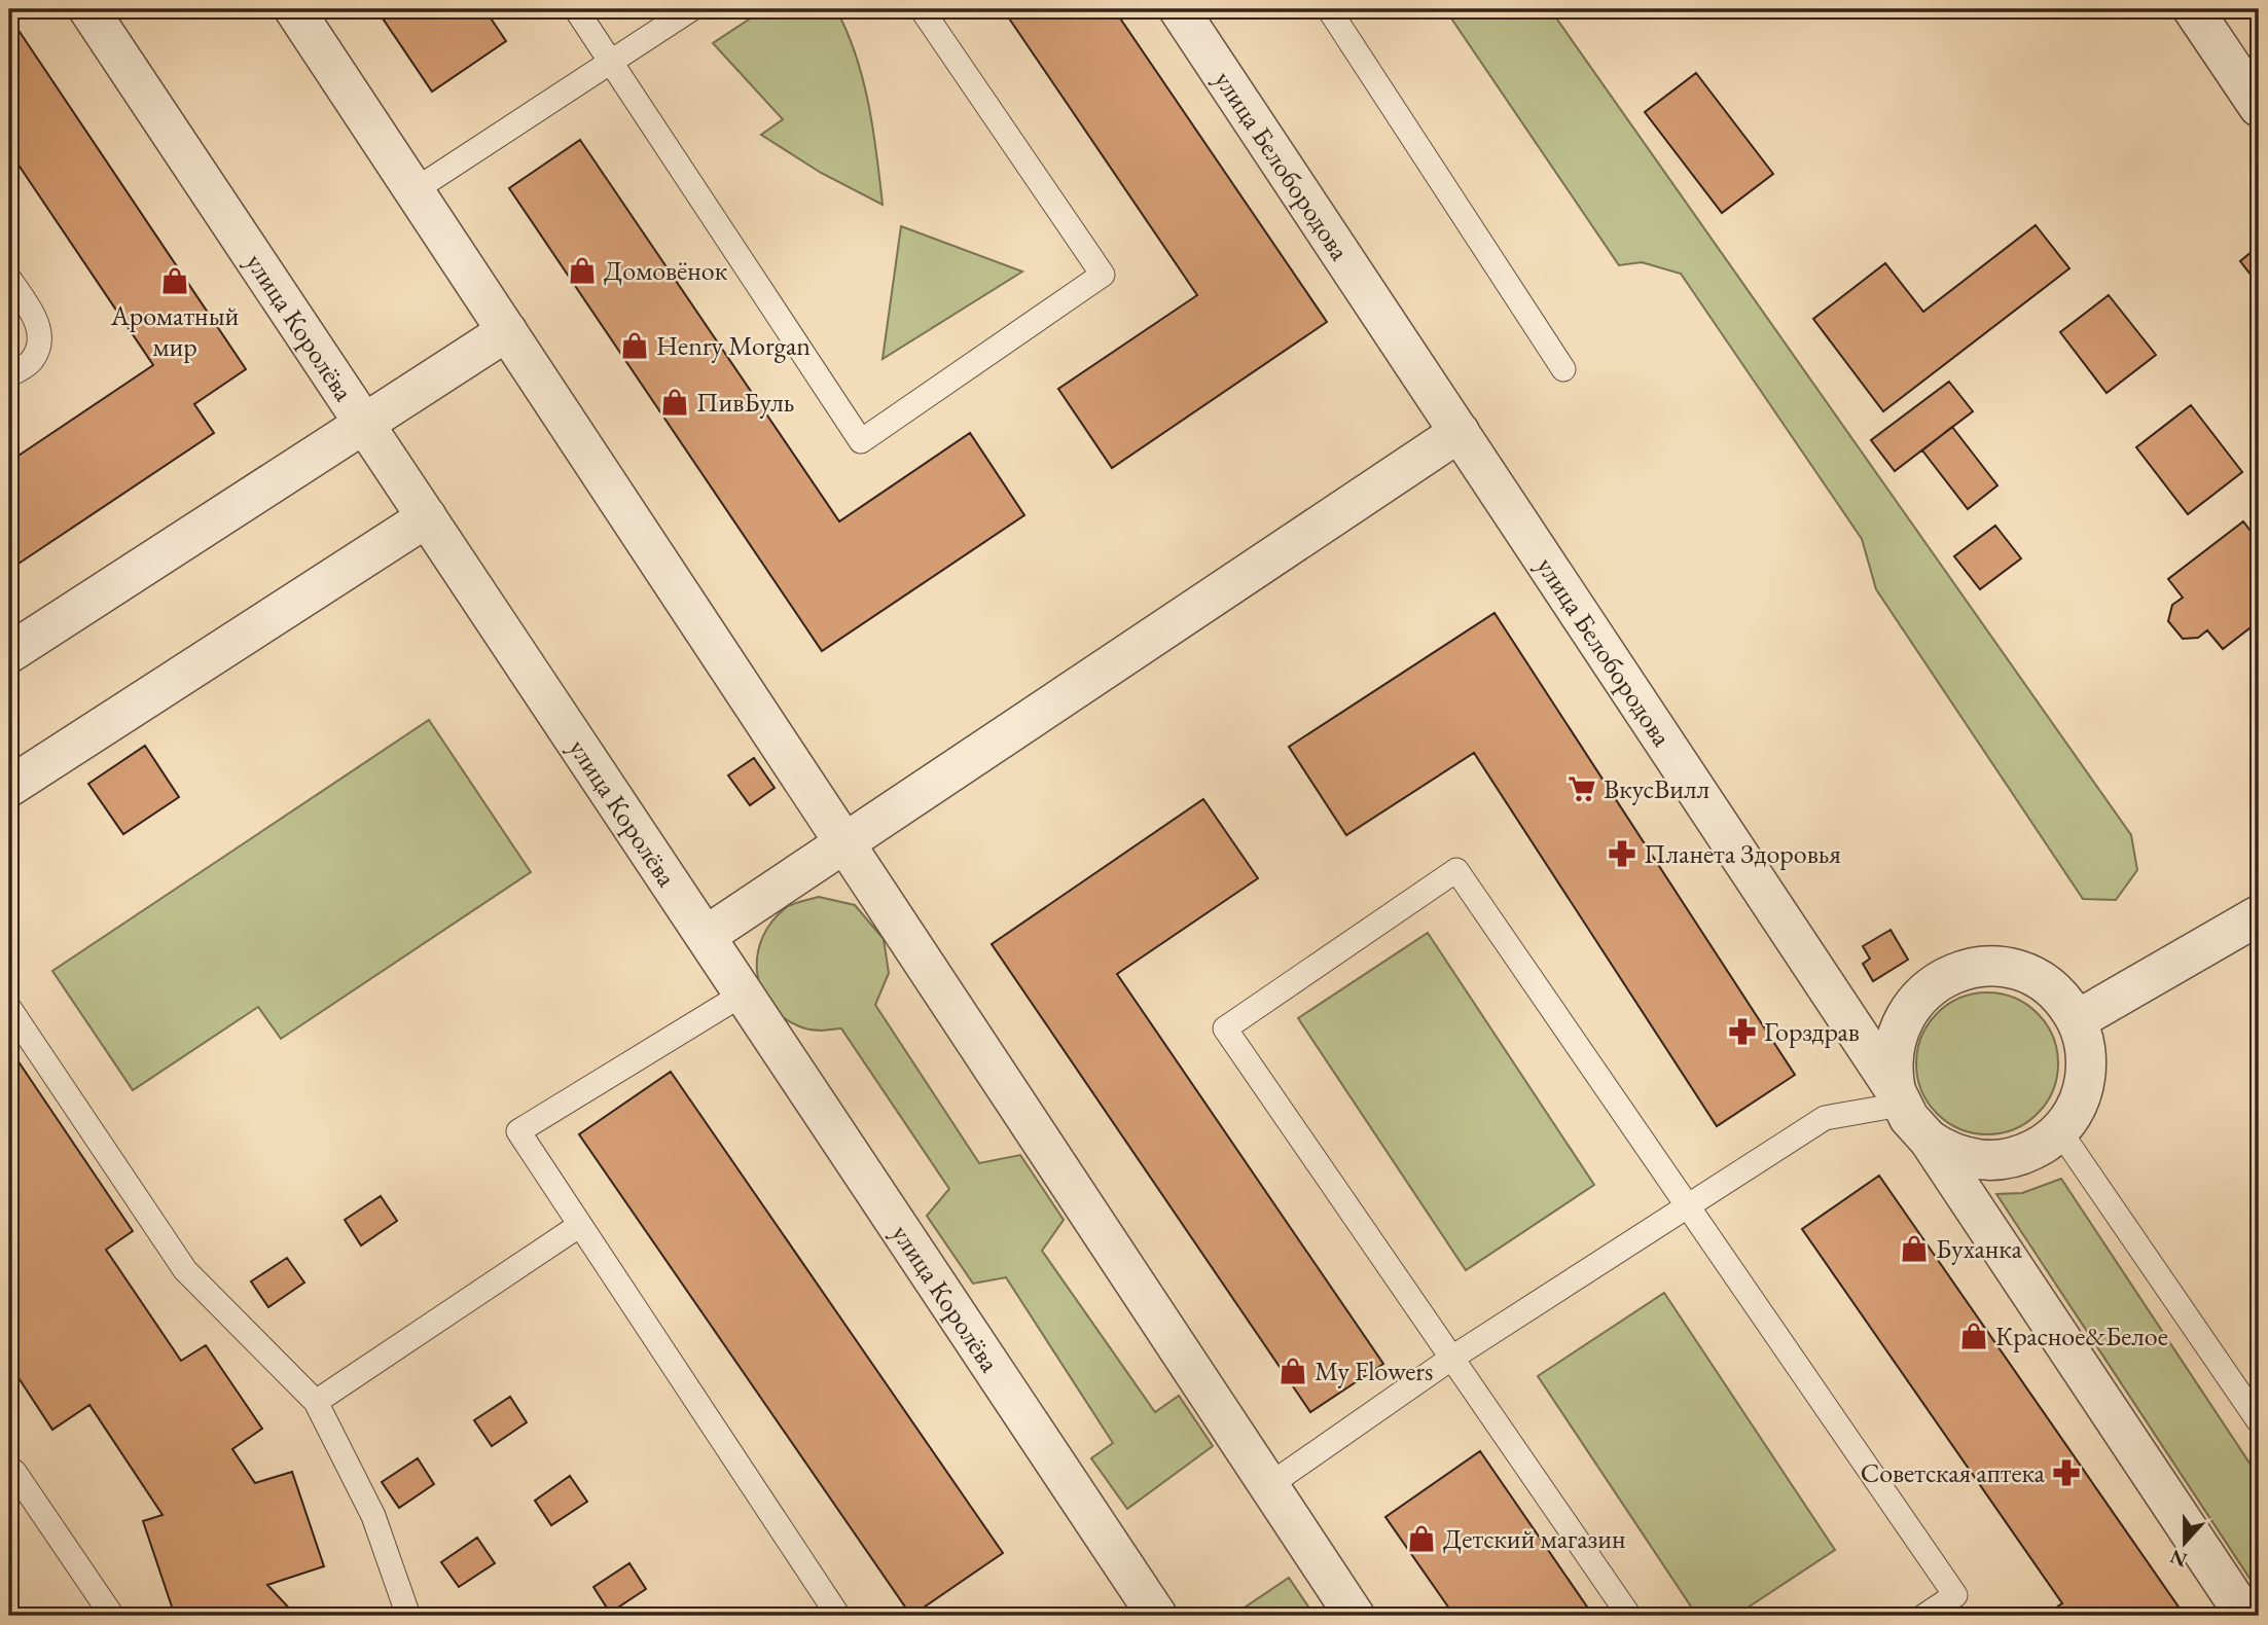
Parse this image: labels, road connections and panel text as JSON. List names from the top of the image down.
{
  "streets": {
    "street": ["улица Белобородова", "улица Королёва"]
  },
  "places": {
    "shop": [
      "Домовёнок",
      "Ароматный мир",
      "Henry Morgan",
      "ПивБуль",
      "Буханка",
      "Красное&Белое",
      "My Flowers",
      "Детский магазин"
    ],
    "supermarket": ["ВкусВилл"],
    "pharmacy": ["Планета Здоровья", "Горздрав", "Советская аптека"]
  },
  "north": "bottom"
}
